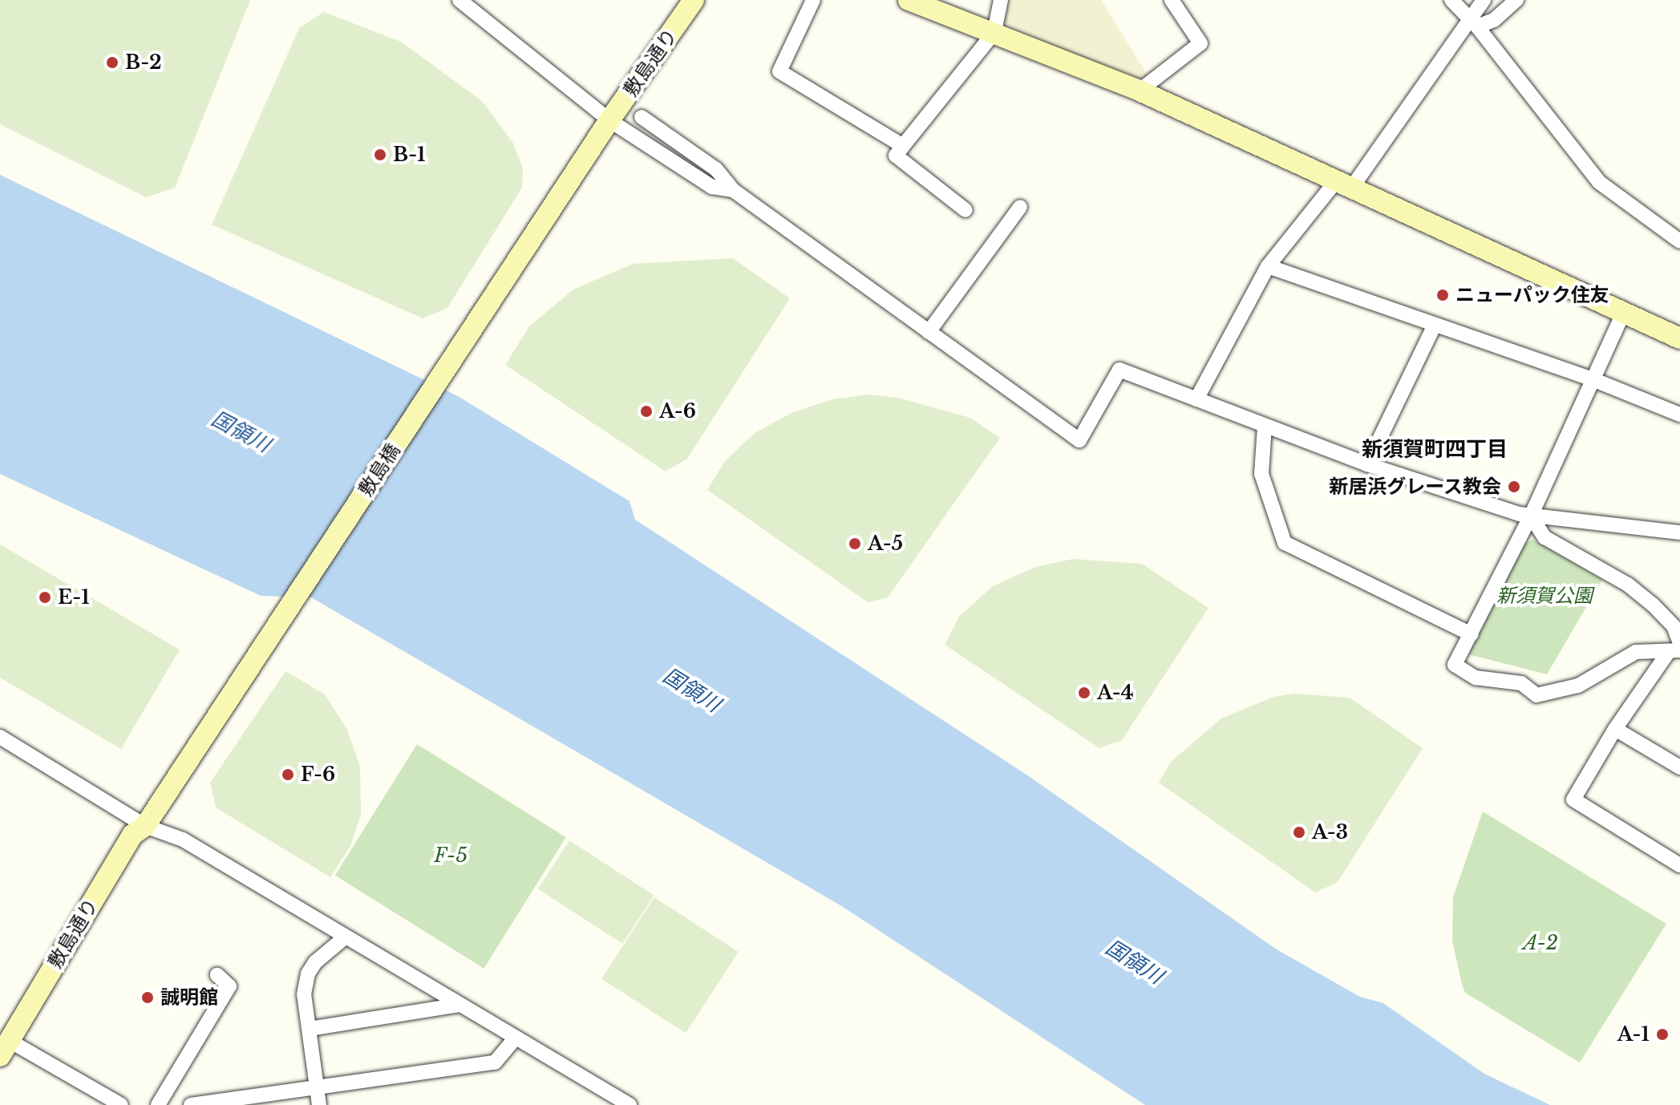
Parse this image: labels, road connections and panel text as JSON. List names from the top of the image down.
{
  "streets": {
    "street": ["敷島通り", "敷島橋"]
  },
  "crossings": [
    ["敷島通り", "敷島橋"]
  ],
  "districts": ["新須賀町四丁目"],
  "water": ["国領川"],
  "parks": ["新須賀公園", "F-5", "A-2"],
  "places": [
    "B-2",
    "B-1",
    "ニューパック住友",
    "A-6",
    "新居浜グレース教会",
    "A-5",
    "E-1",
    "A-4",
    "F-6",
    "A-3",
    "誠明館",
    "A-1"
  ]
}
